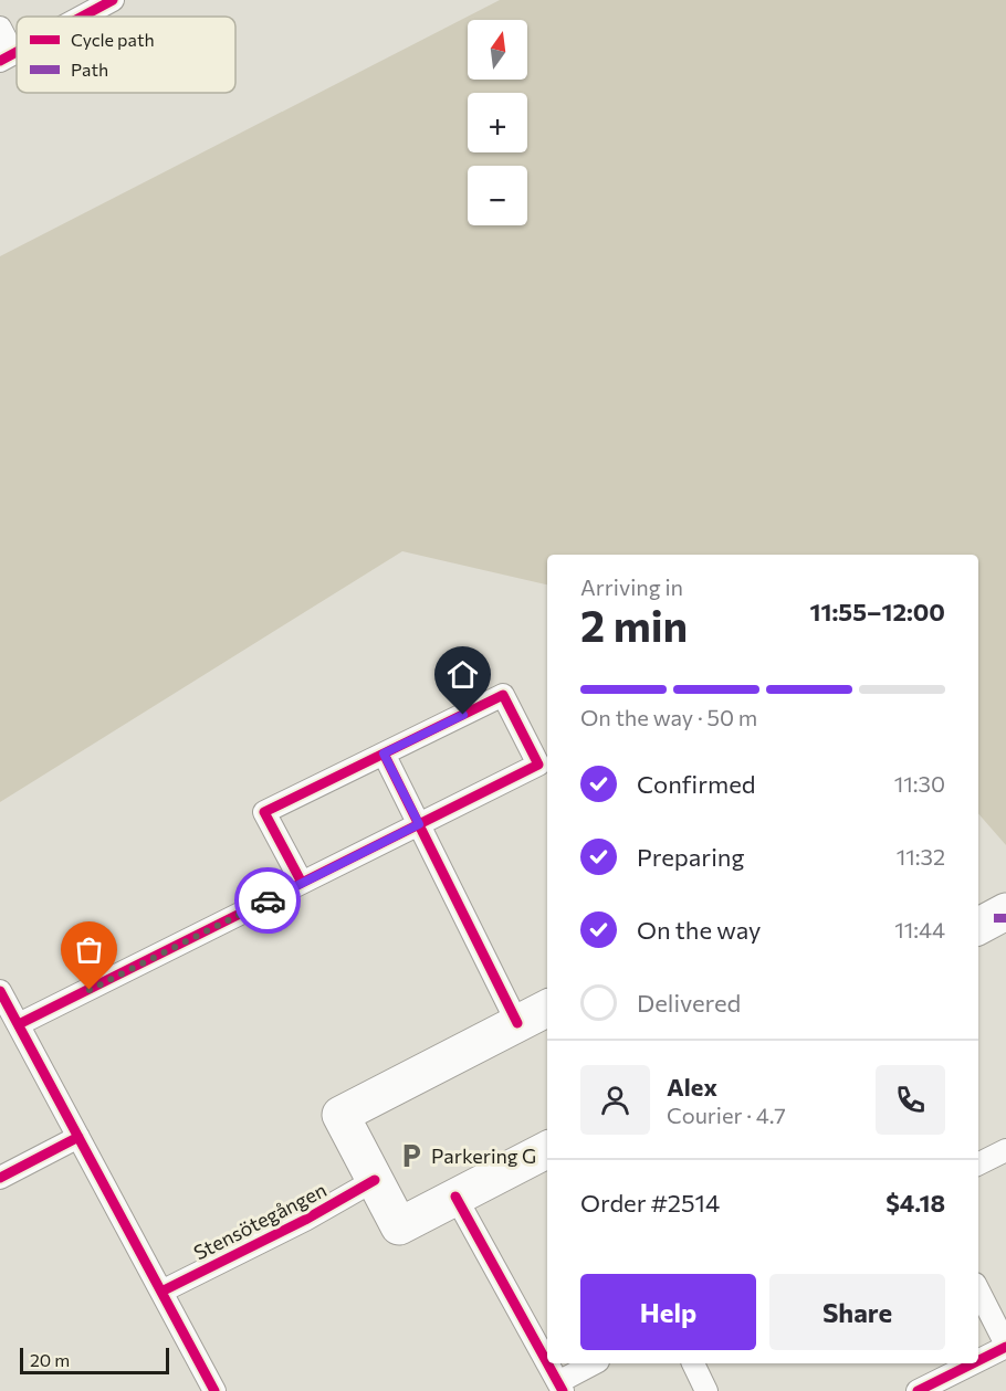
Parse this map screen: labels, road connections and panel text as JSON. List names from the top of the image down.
{
  "streets": {
    "lane": ["Stensötegången"]
  },
  "places": {
    "parking": ["Parkering G"]
  },
  "legend": ["Cycle path", "Path"],
  "scale_bar": "20 m",
  "north": "top",
  "page": {
    "map_buttons": ["+", "−"],
    "heading": ["2 min", "Arriving in", "11:55–12:00"],
    "panel": [
      "Alex",
      "Courier · 4.7",
      "Order #2514",
      "$4.18"
    ],
    "bar": "On the way · 50 m",
    "list": [
      ["Confirmed", "11:30"],
      ["Preparing", "11:32"],
      ["On the way", "11:44"],
      "Delivered"
    ],
    "buttons": ["Help", "Share"],
    "scale": "20 m"
  }
}
